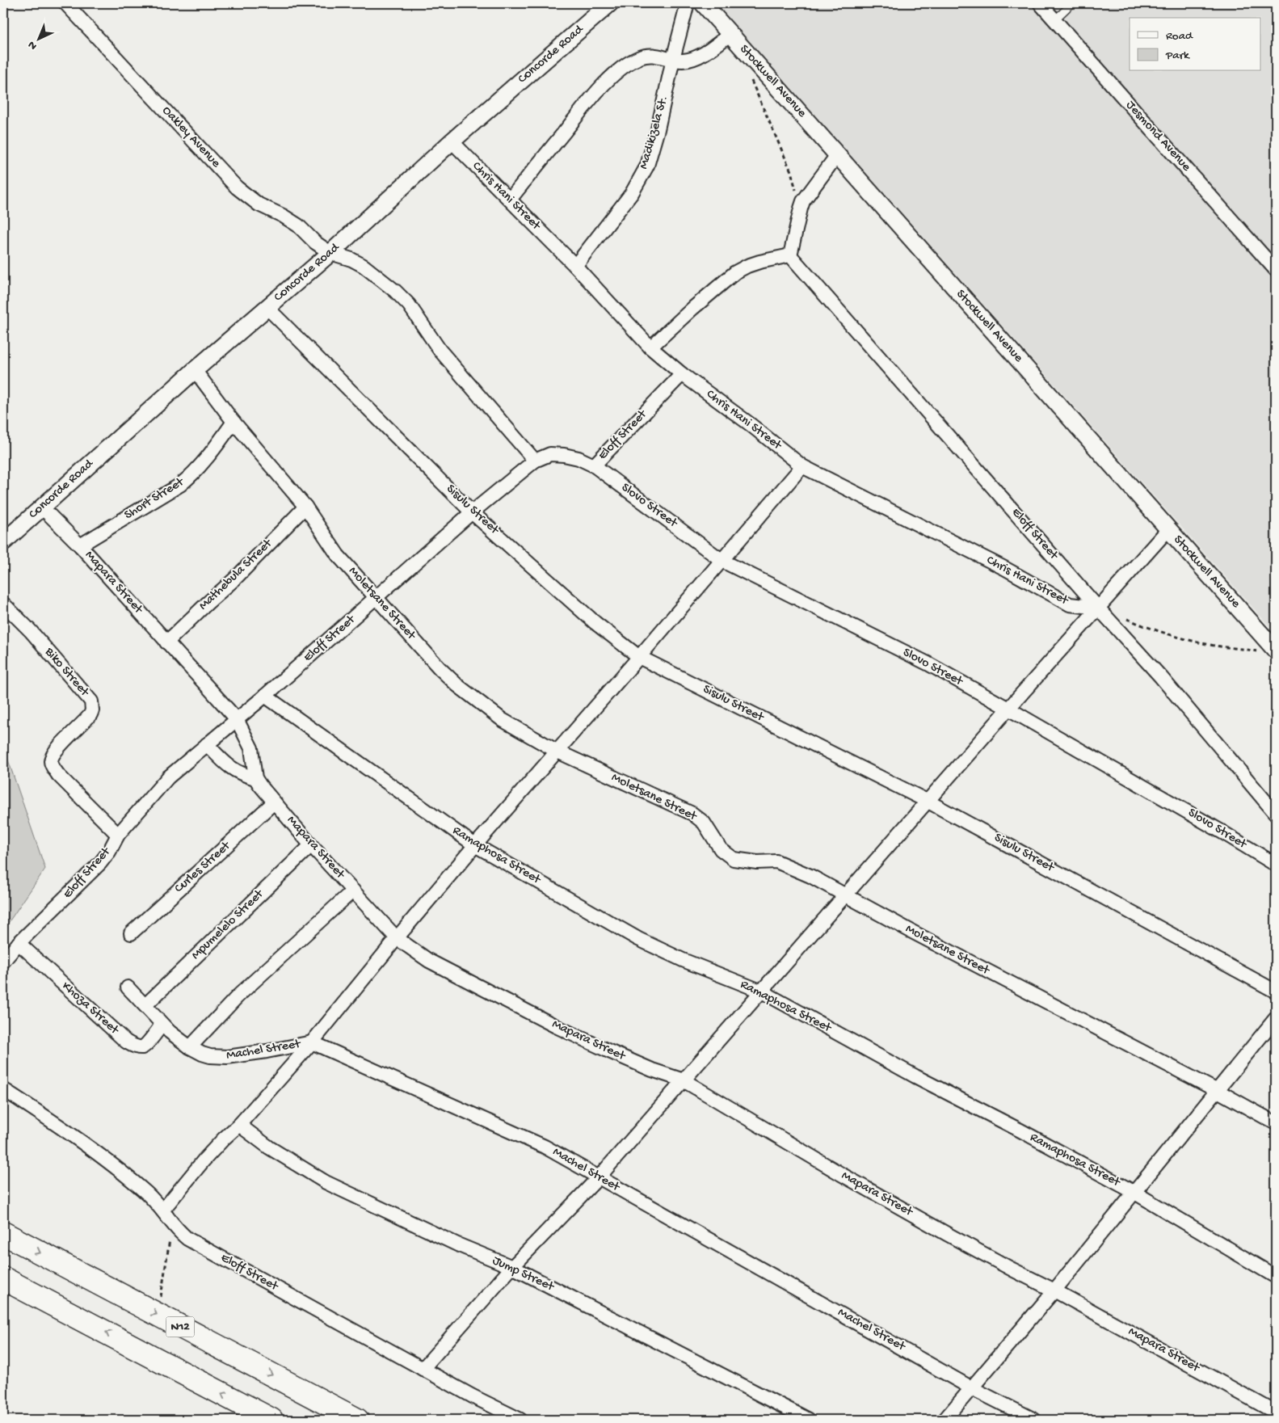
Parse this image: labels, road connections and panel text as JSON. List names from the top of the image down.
{
  "streets": {
    "highway": ["N12"],
    "street": [
      "Concorde Road",
      "Stockwell Avenue",
      "Madikizela St.",
      "Jesmond Avenue",
      "Oakley Avenue",
      "Chris Hani Street",
      "Eloff Street",
      "Short Street",
      "Slovo Street",
      "Sisulu Street",
      "Mathebula Street",
      "Mapara Street",
      "Moletsane Street",
      "Biko Street",
      "Ramaphosa Street",
      "Curles Street",
      "Mpumelelo Street",
      "Khoza Street",
      "Machel Street",
      "Jump Street"
    ]
  },
  "crossings": [
    ["Concorde Road", "Oakley Avenue"],
    ["Concorde Road", "Chris Hani Street"],
    ["Concorde Road", "Sisulu Street"],
    ["Concorde Road", "Mapara Street"],
    ["Concorde Road", "Moletsane Street"],
    ["Madikizela St.", "Chris Hani Street"],
    ["Chris Hani Street", "Eloff Street"],
    ["Eloff Street", "Slovo Street"],
    ["Eloff Street", "Sisulu Street"],
    ["Eloff Street", "Mapara Street"],
    ["Eloff Street", "Moletsane Street"],
    ["Eloff Street", "Biko Street"],
    ["Eloff Street", "Ramaphosa Street"],
    ["Eloff Street", "Khoza Street"],
    ["Short Street", "Mapara Street"],
    ["Short Street", "Moletsane Street"],
    ["Mathebula Street", "Mapara Street"],
    ["Mathebula Street", "Moletsane Street"],
    ["Mapara Street", "Curles Street"],
    ["Mapara Street", "Mpumelelo Street"],
    ["Mpumelelo Street", "Machel Street"],
    ["Khoza Street", "Machel Street"]
  ],
  "legend": ["Road", "Park"],
  "north": "bottom left"
}
